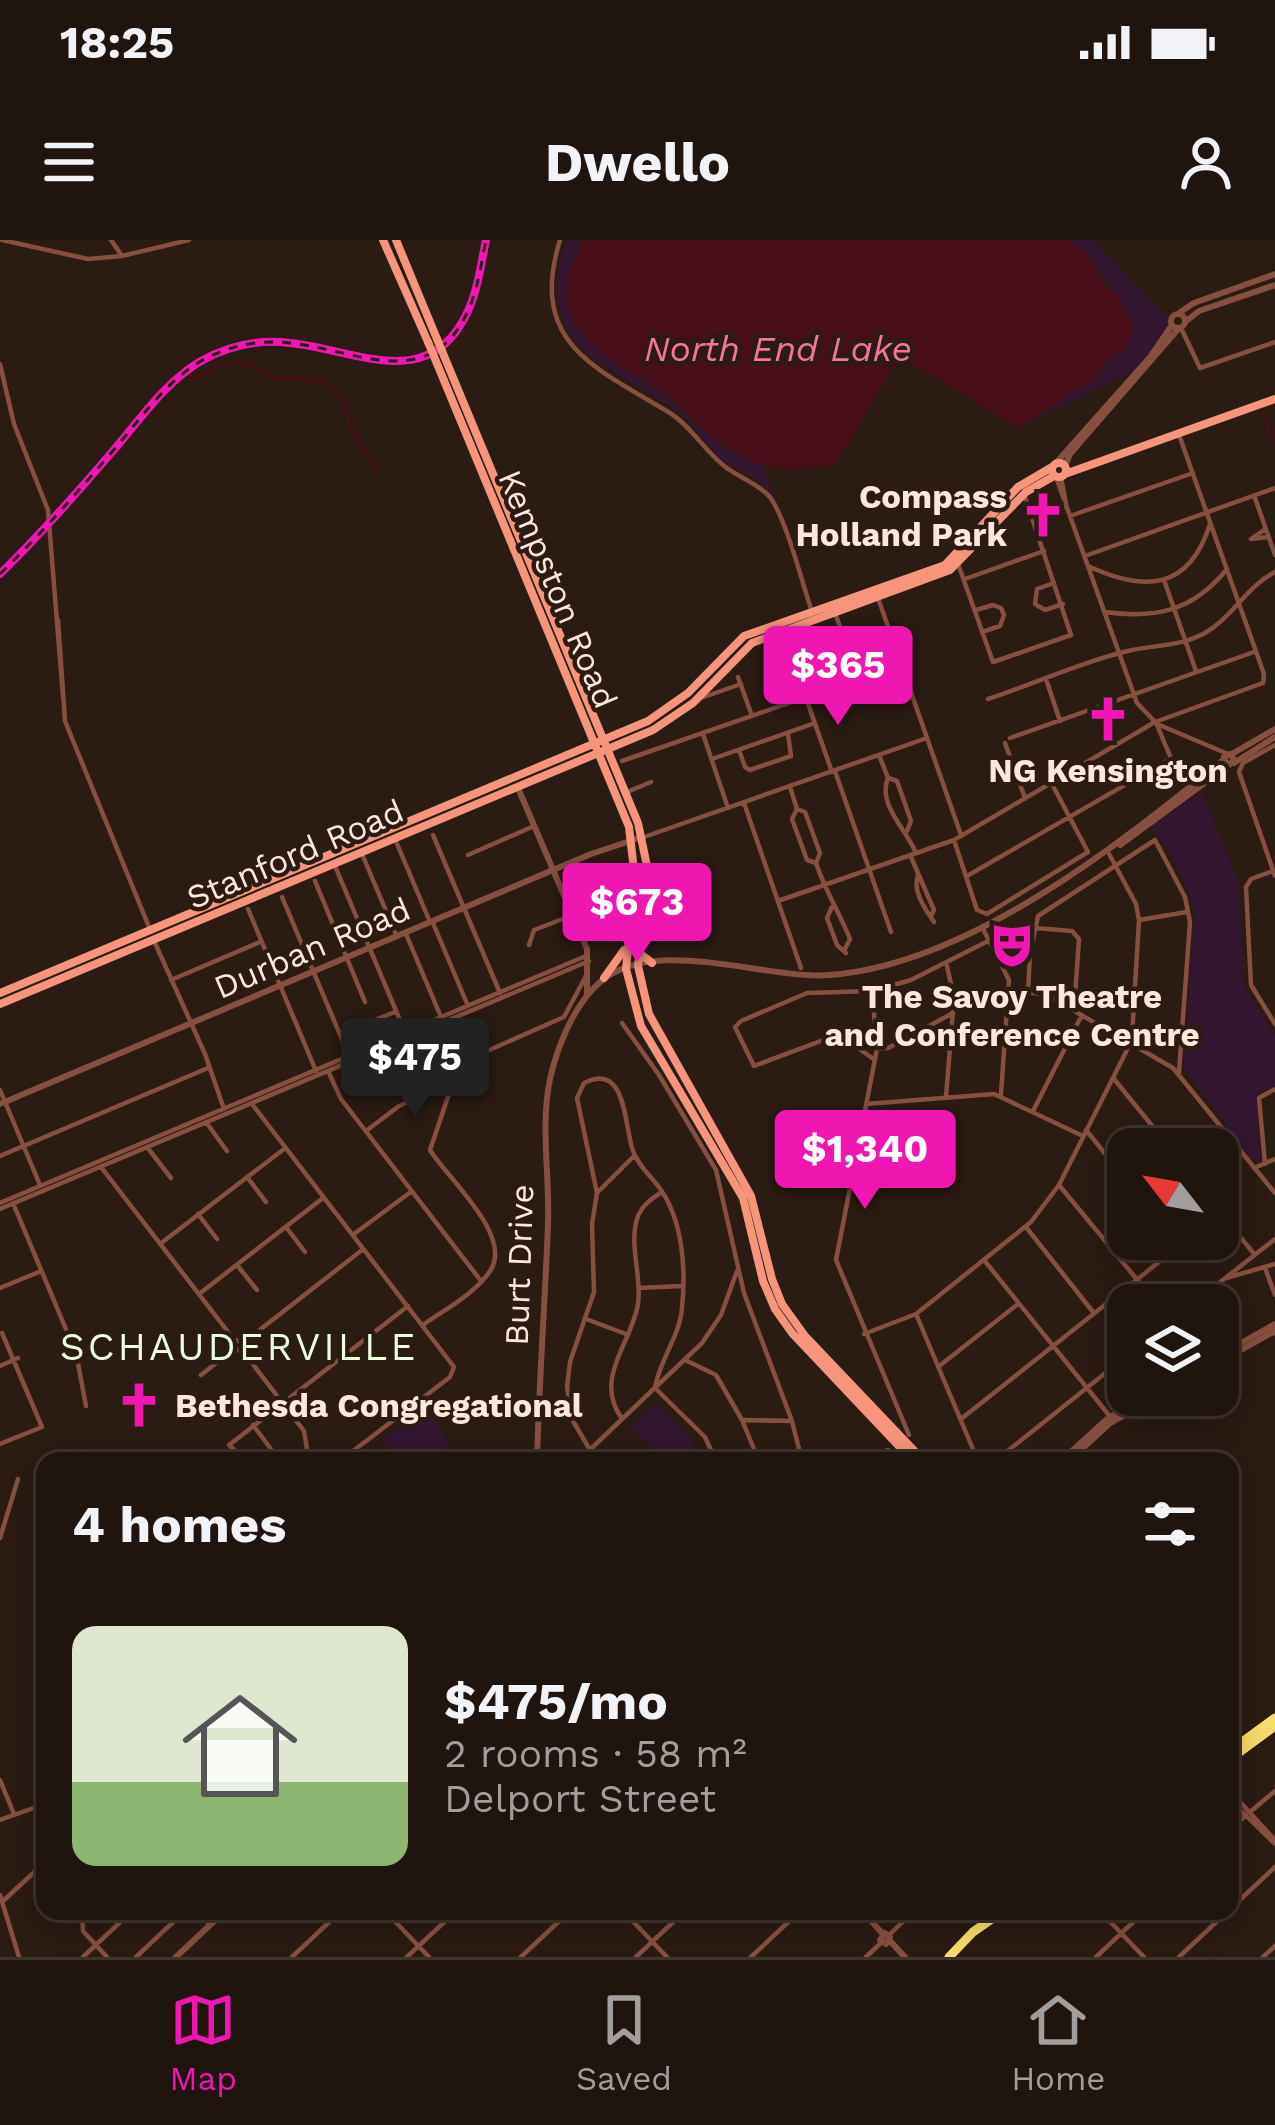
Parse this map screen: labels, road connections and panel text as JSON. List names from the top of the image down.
{
  "streets": {
    "main road": ["Kempston Road", "Stanford Road"],
    "street": ["Durban Road", "Burt Drive"]
  },
  "crossings": [
    ["Kempston Road", "Stanford Road"],
    ["Kempston Road", "Durban Road"],
    ["Kempston Road", "Burt Drive"]
  ],
  "districts": ["SCHAUDERVILLE"],
  "water": ["North End Lake"],
  "places": {
    "church": ["Compass Holland Park", "NG Kensington", "Bethesda Congregational"],
    "theatre": ["The Savoy Theatre and Conference Centre"]
  },
  "north": "top left",
  "page": {
    "status": "18:25",
    "header": "Dwello",
    "price": [
      "$365",
      "$673",
      "$475",
      "$1,340"
    ],
    "heading": "4 homes",
    "list": [
      {
        "name": "$475/mo",
        "note": "2 rooms · 58 m² · Delport Street"
      }
    ],
    "tabs": ["Map", "Saved", "Home"]
  }
}
